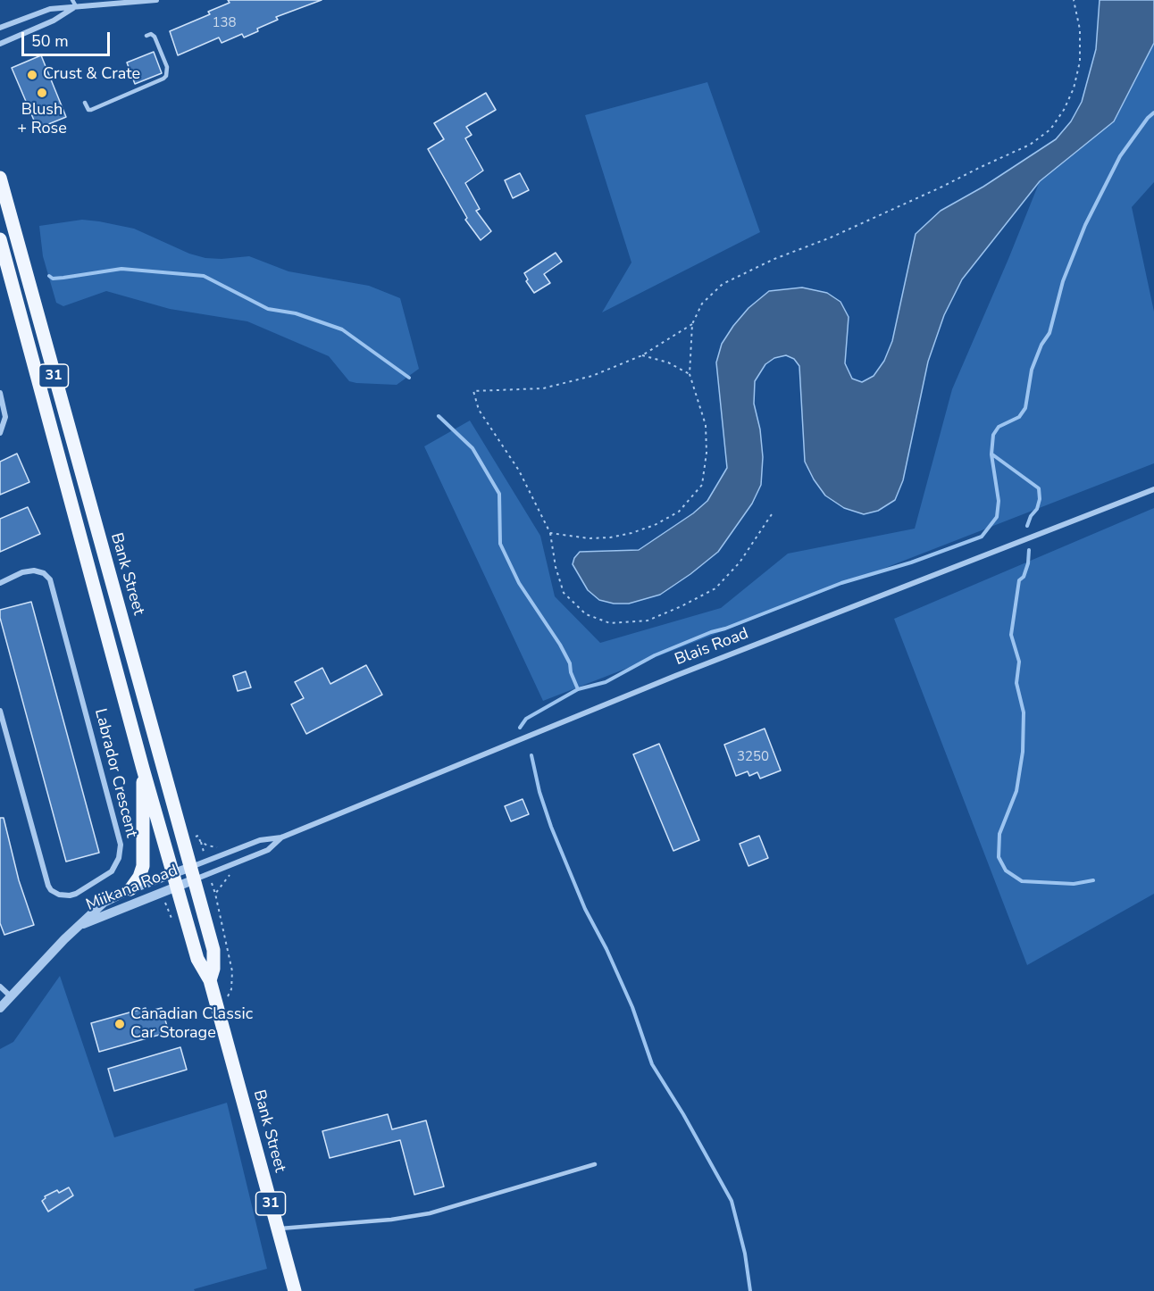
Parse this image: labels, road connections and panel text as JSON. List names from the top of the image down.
{
  "streets": {
    "main road": ["31", "Bank Street"],
    "street": ["Blais Road", "Labrador Crescent", "Miikana Road"]
  },
  "crossings": [
    ["Bank Street", "Blais Road"],
    ["Bank Street", "Miikana Road"],
    ["Blais Road", "Miikana Road"]
  ],
  "places": ["Crust & Crate", "Blush + Rose", "Canadian Classic Car Storage"],
  "house_numbers": ["138", "3250"],
  "scale_bar": "50 m"
}
